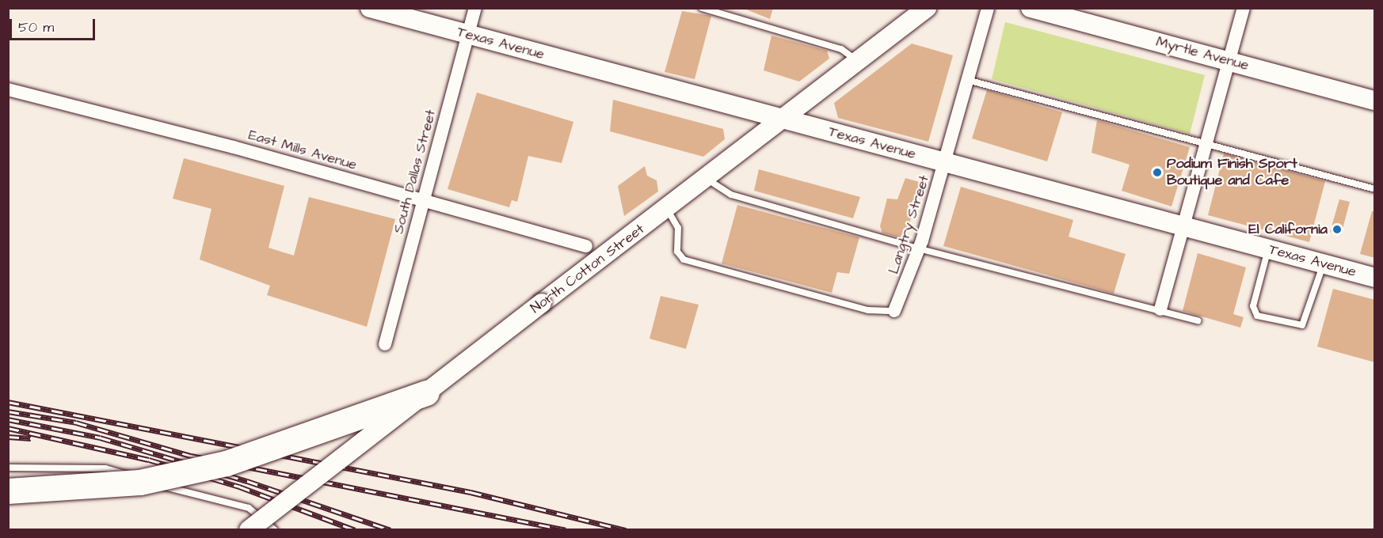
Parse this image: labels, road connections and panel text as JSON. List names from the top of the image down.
{
  "streets": {
    "main road": ["Texas Avenue", "Myrtle Avenue", "North Cotton Street"],
    "street": ["East Mills Avenue", "South Dallas Street", "Langtry Street"]
  },
  "crossings": [
    ["Texas Avenue", "South Dallas Street"],
    ["Texas Avenue", "Langtry Street"],
    ["Texas Avenue", "North Cotton Street"],
    ["East Mills Avenue", "South Dallas Street"]
  ],
  "places": ["Podium Finish Sport Boutique and Cafe", "El California"],
  "scale_bar": "50 m"
}
